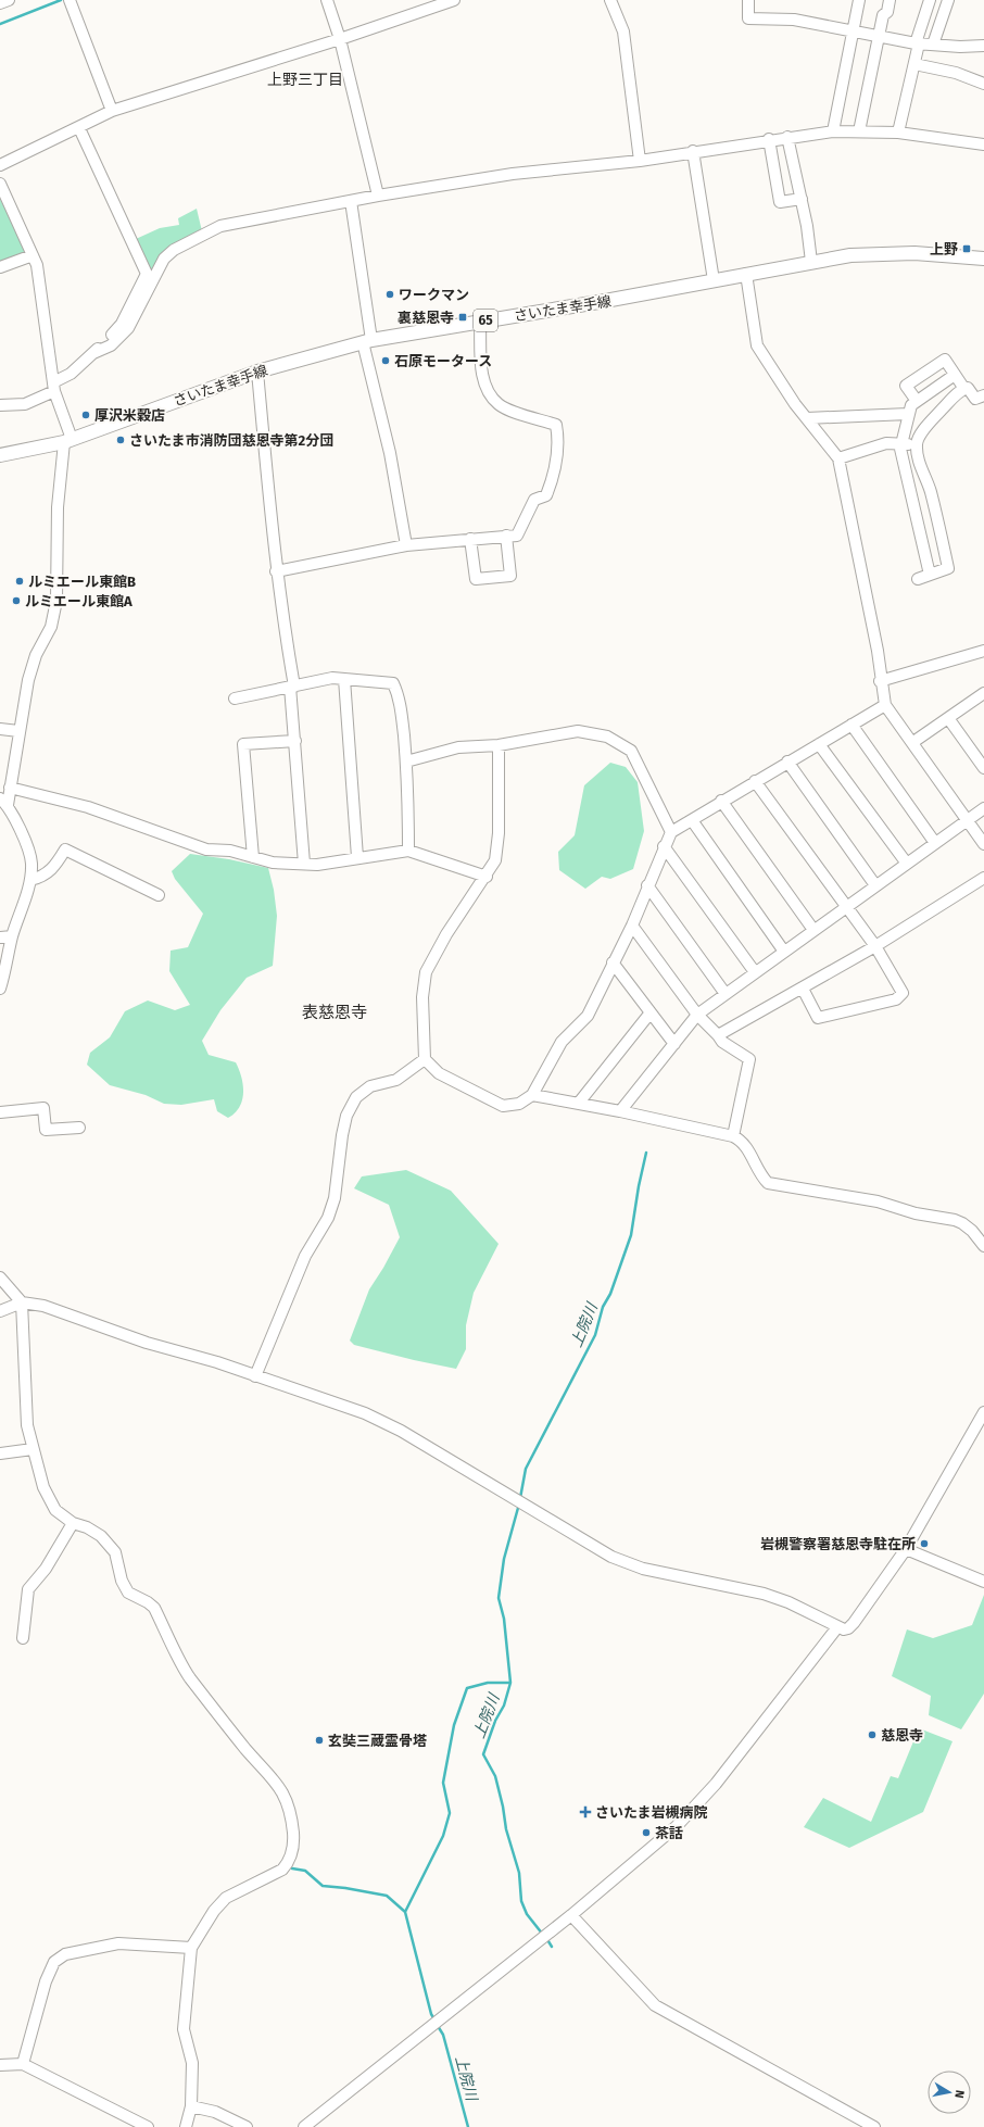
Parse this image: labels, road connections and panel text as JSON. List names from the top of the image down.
{
  "streets": {
    "main road": ["さいたま幸手線", "65"]
  },
  "districts": ["上野三丁目", "表慈恩寺"],
  "water": ["上院川"],
  "places": {
    "transit": ["上野", "裏慈恩寺"],
    "other": [
      "ワークマン",
      "石原モータース",
      "厚沢米穀店",
      "さいたま市消防団慈恩寺第2分団",
      "ルミエール東館B",
      "ルミエール東館A",
      "岩槻警察署慈恩寺駐在所",
      "慈恩寺",
      "玄奘三蔵霊骨塔",
      "茶話"
    ],
    "health": ["さいたま岩槻病院"]
  },
  "north": "right"
}
